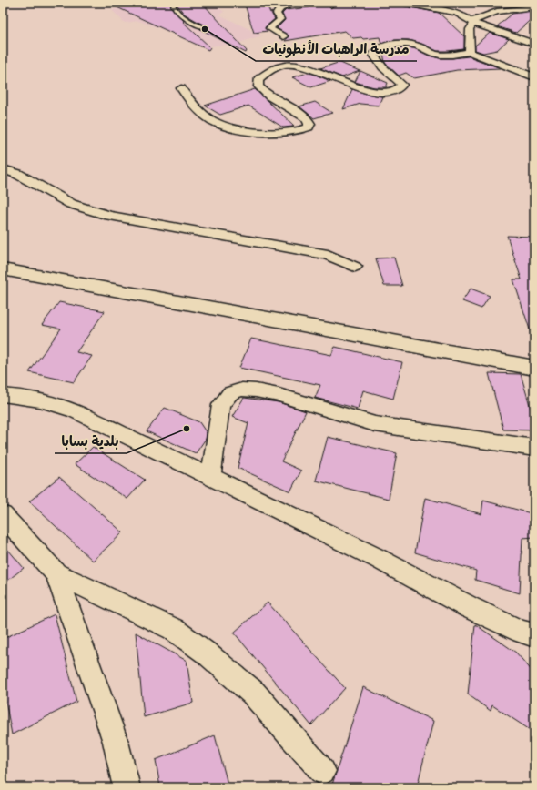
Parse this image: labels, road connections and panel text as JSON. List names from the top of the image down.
{
  "places": ["مدرسة الراهبات الأنطونيات", "بلدية بسابا"]
}
